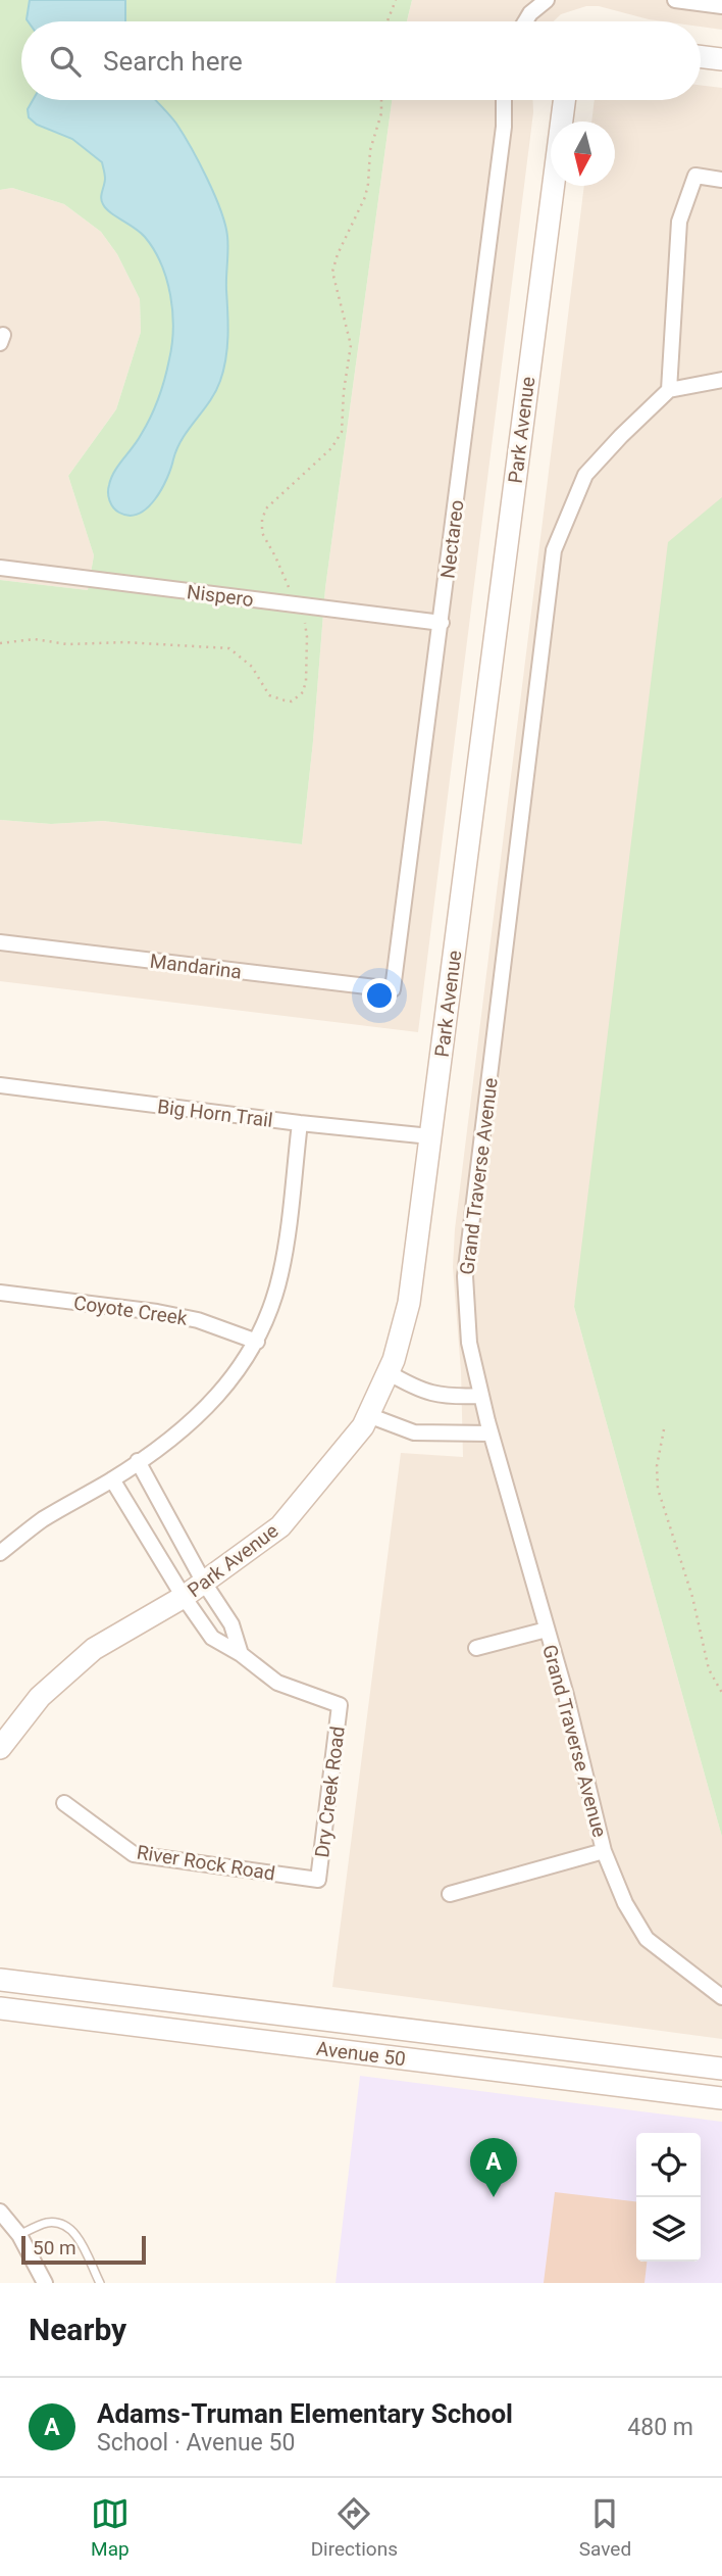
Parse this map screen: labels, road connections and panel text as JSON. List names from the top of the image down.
{
  "streets": {
    "street": [
      "Park Avenue",
      "Nectareo",
      "Nispero",
      "Mandarina",
      "Big Horn Trail",
      "Grand Traverse Avenue",
      "Coyote Creek",
      "Dry Creek Road",
      "River Rock Road",
      "Avenue 50"
    ]
  },
  "crossings": [
    ["Park Avenue", "Big Horn Trail"],
    ["Nectareo", "Nispero"],
    ["Nectareo", "Mandarina"],
    ["Dry Creek Road", "River Rock Road"]
  ],
  "scale_bar": "50 m",
  "north": "bottom",
  "page": {
    "search": "Search here",
    "pins": "A",
    "scale": "50 m",
    "heading": "Nearby",
    "list": [
      {
        "mark": "A",
        "name": "Adams-Truman Elementary School",
        "note": "School · Avenue 50",
        "value": "480 m"
      }
    ],
    "nav": ["Map", "Directions", "Saved"]
  }
}
